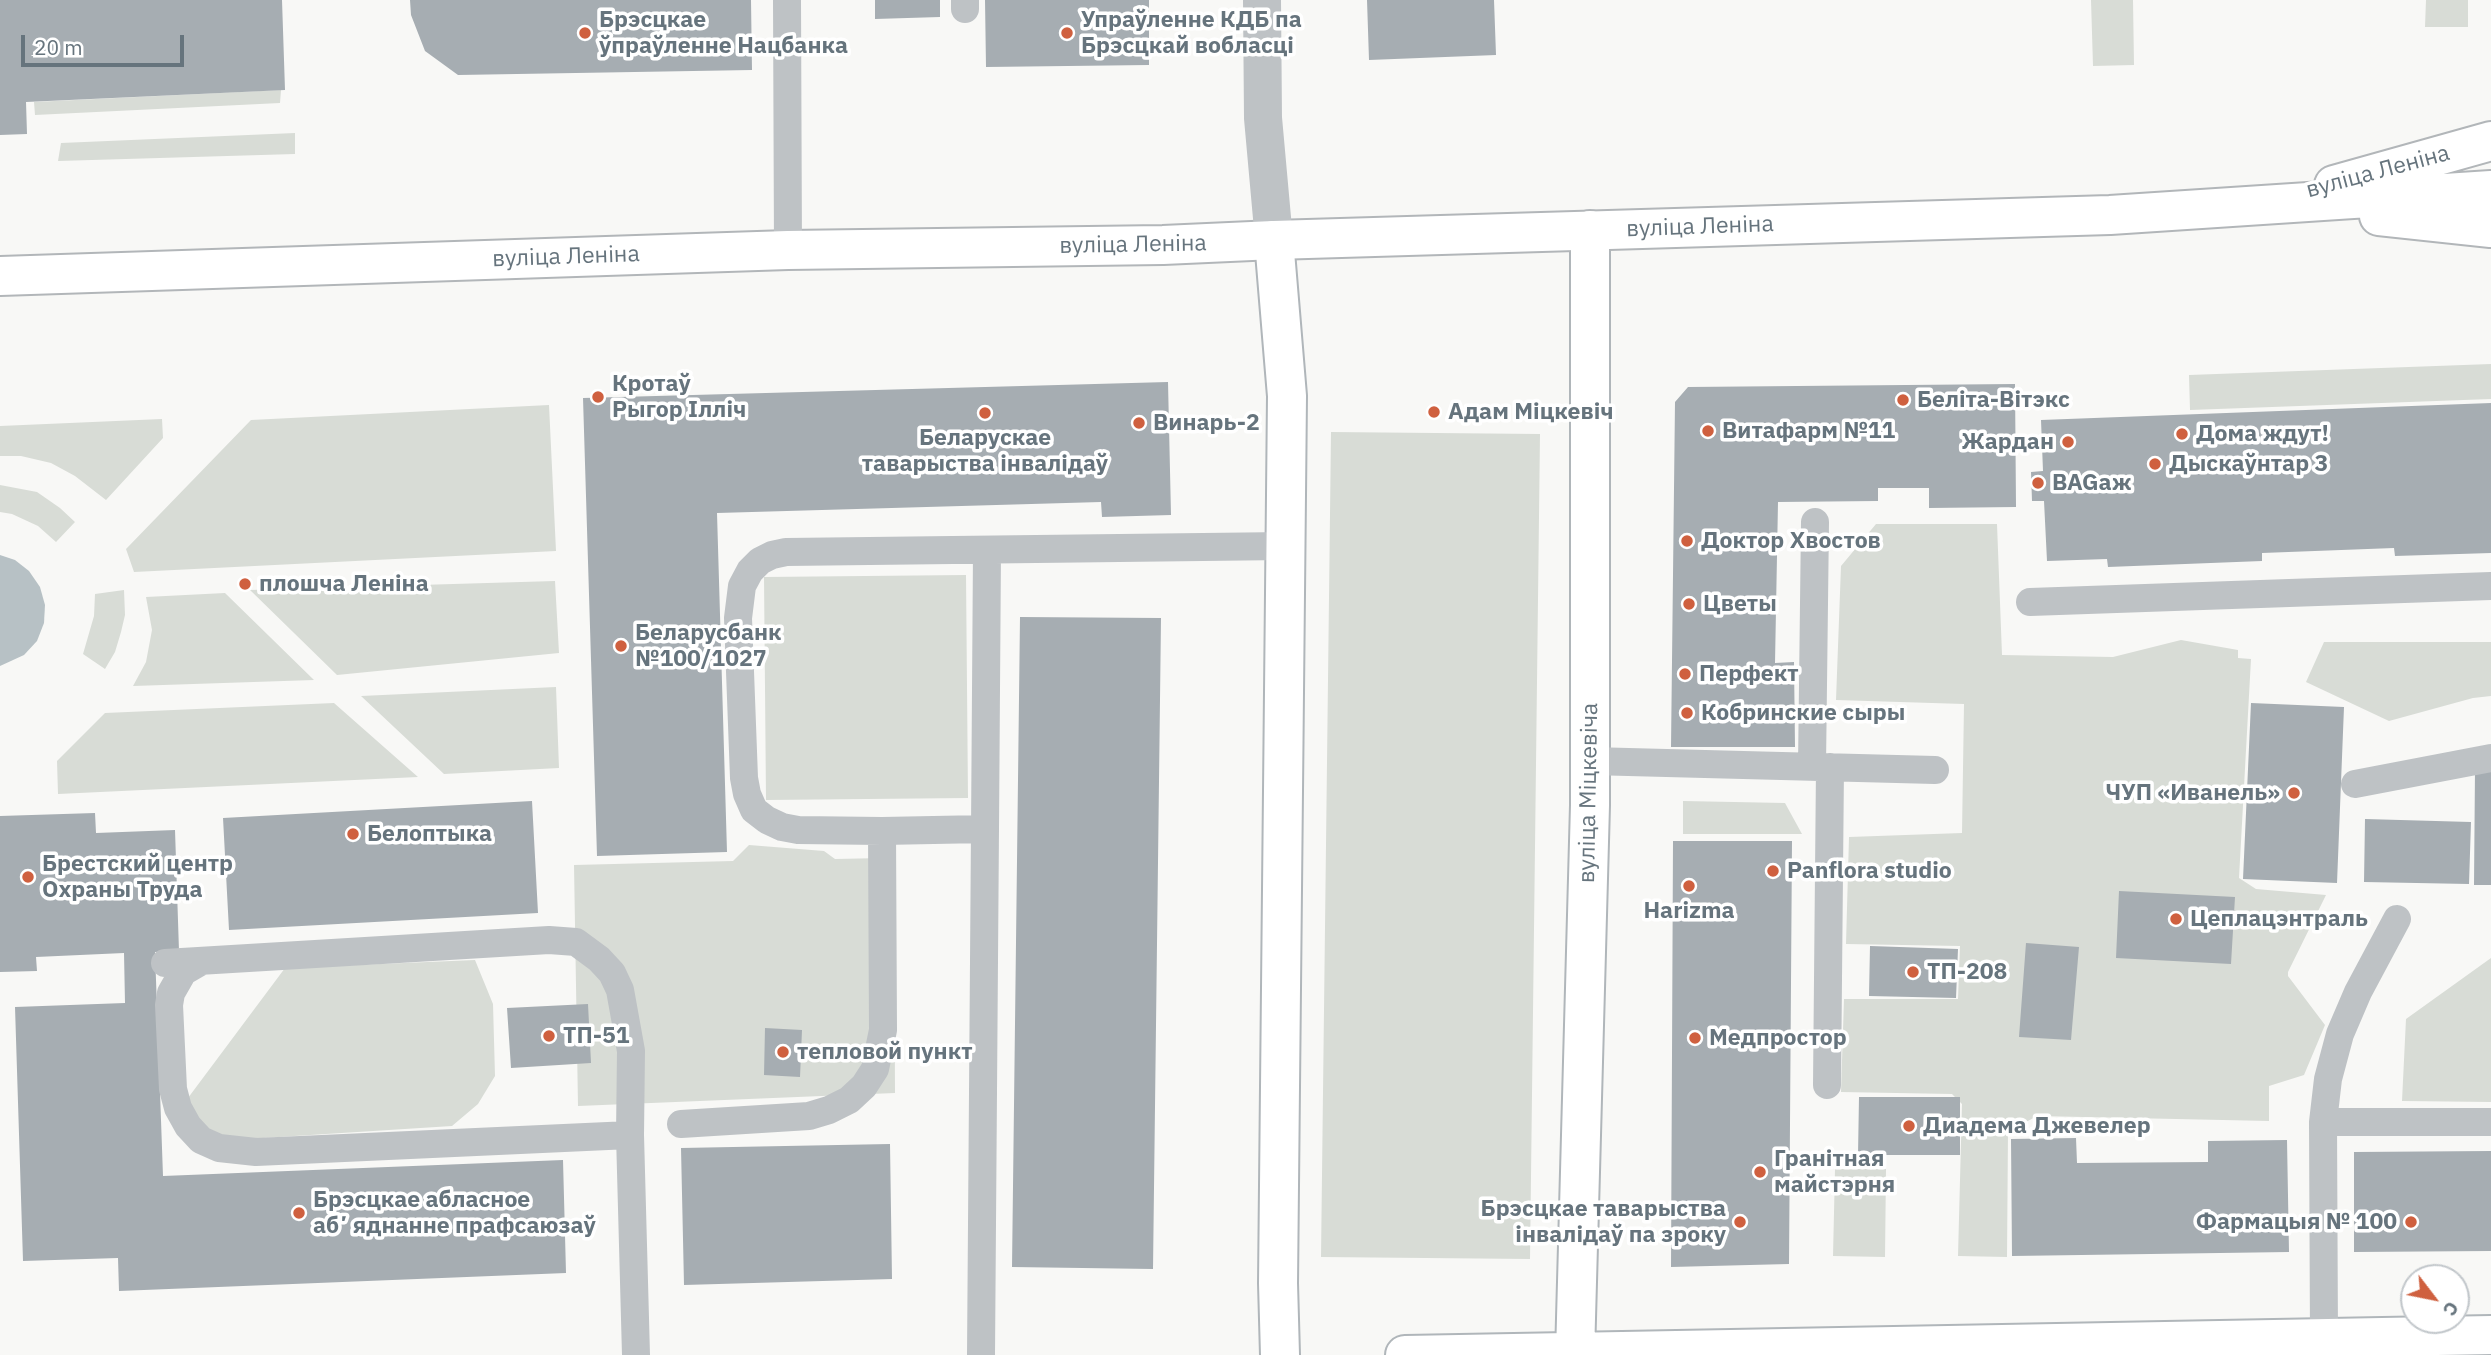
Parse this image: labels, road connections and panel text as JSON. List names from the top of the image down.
{
  "streets": {
    "main road": ["вуліца Леніна", "вуліца Міцкевіча"]
  },
  "crossings": [
    ["вуліца Леніна", "вуліца Міцкевіча"]
  ],
  "places": [
    "Брэсцкае ўпраўленне Нацбанка",
    "Упраўленне КДБ па Брэсцкай вобласці",
    "Кротаў Рыгор Ілліч",
    "Беліта-Вітэкс",
    "Адам Міцкевіч",
    "Беларускае таварыства інвалідаў",
    "Винарь-2",
    "Витафарм №11",
    "Дома ждут!",
    "Жардан",
    "Дыскаўнтар 3",
    "BAGаж",
    "Доктор Хвостов",
    "плошча Леніна",
    "Цветы",
    "Беларусбанк №100/1027",
    "Перфект",
    "Кобринские сыры",
    "ЧУП «Иванель»",
    "Белоптыка",
    "Panflora studio",
    "Брестский центр Охраны Труда",
    "Harizma",
    "Цеплацэнтраль",
    "ТП-208",
    "ТП-51",
    "Медпростор",
    "тепловой пункт",
    "Диадема Джевелер",
    "Гранітная майстэрня",
    "Брэсцкае абласное абʼяднанне прафсаюзаў",
    "Брэсцкае таварыства інвалідаў па зроку",
    "Фармацыя № 100"
  ],
  "scale_bar": "20 m",
  "north": "bottom right"
}
